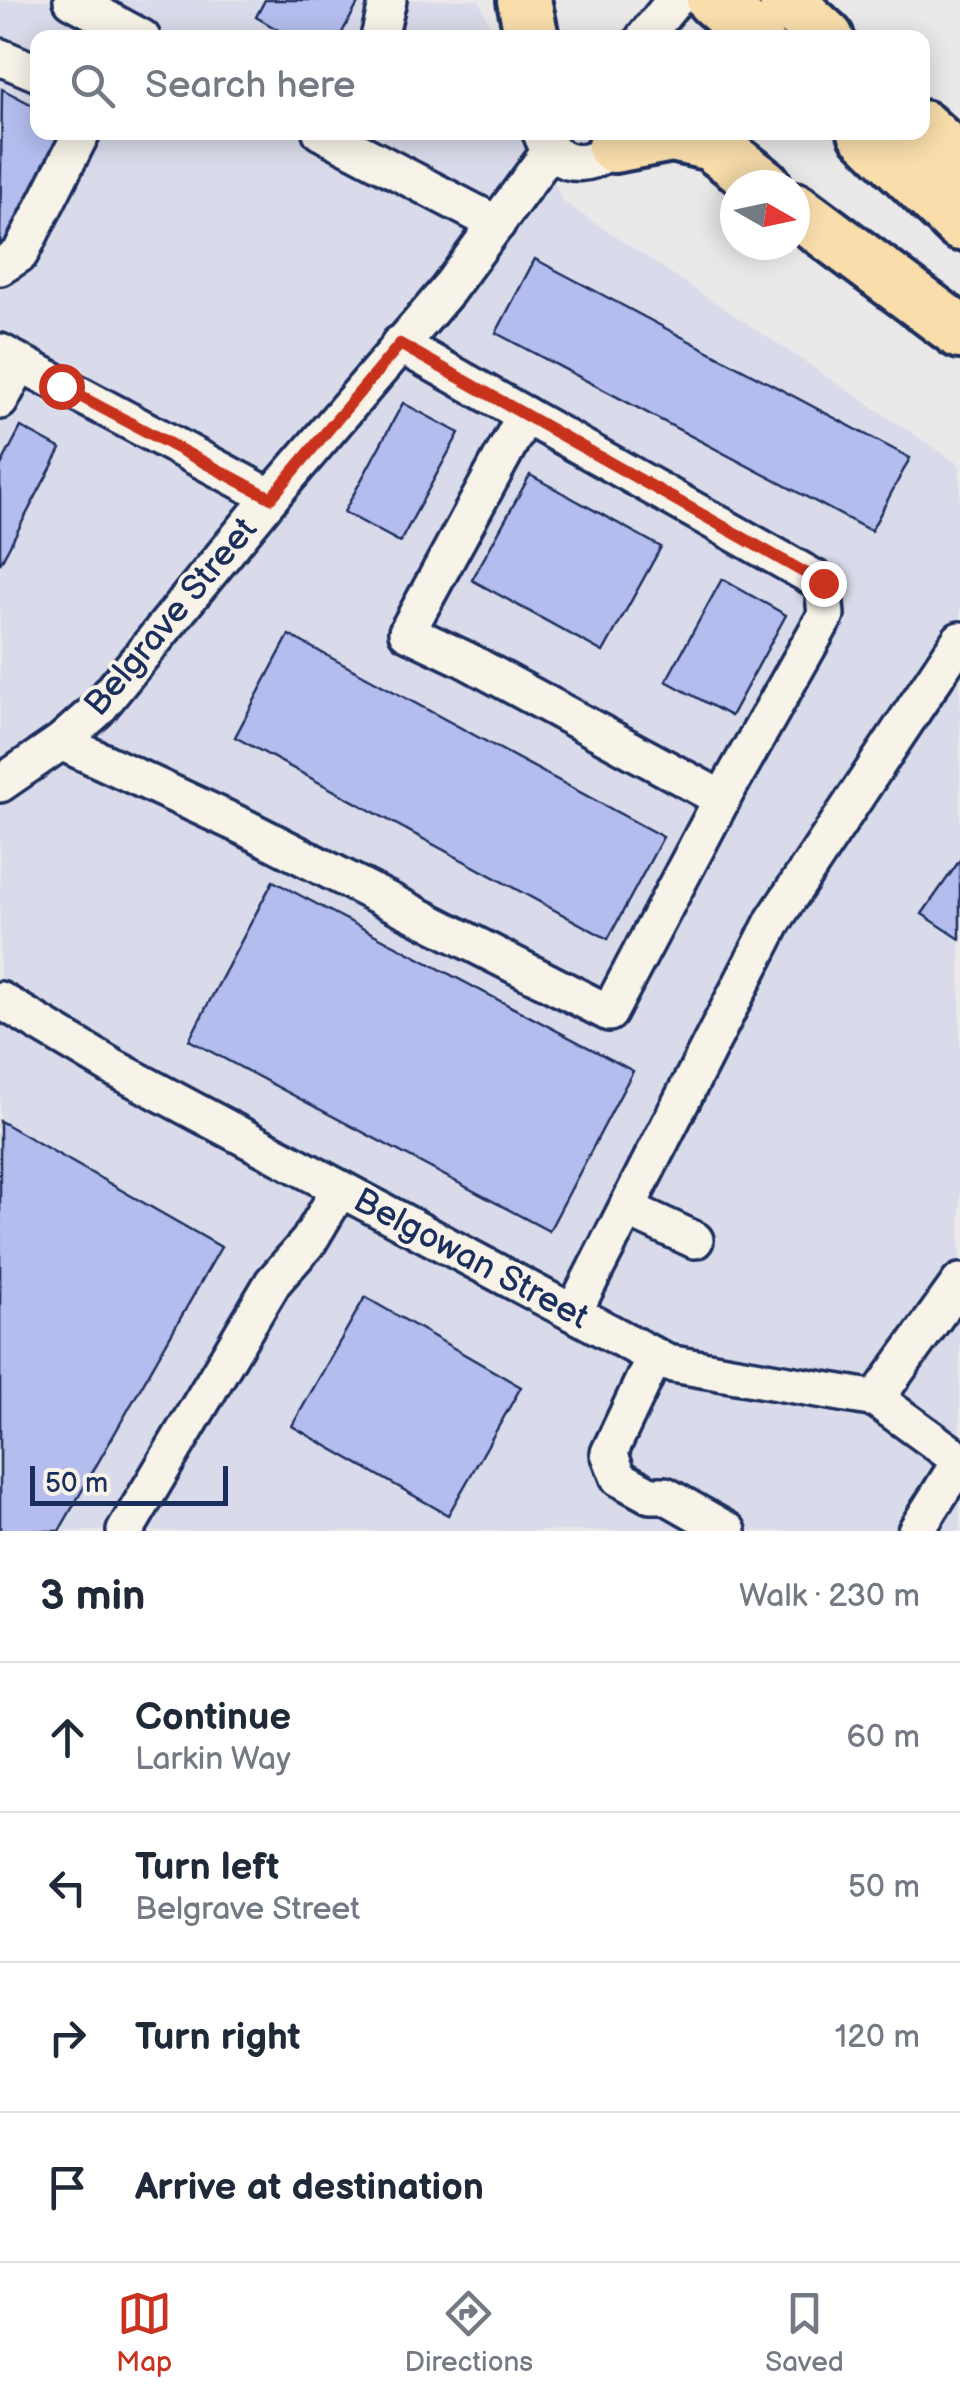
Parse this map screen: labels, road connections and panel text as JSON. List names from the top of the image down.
{
  "streets": {
    "street": ["Belgrave Street", "Belgowan Street"]
  },
  "scale_bar": "50 m",
  "north": "right",
  "page": {
    "search": "Search here",
    "scale": "50 m",
    "heading": ["3 min", "Walk · 230 m"],
    "list": [
      ["Continue", "Larkin Way", "60 m"],
      ["Turn left", "Belgrave Street", "50 m"],
      ["Turn right", "120 m"],
      "Arrive at destination"
    ],
    "nav": ["Map", "Directions", "Saved"]
  }
}
